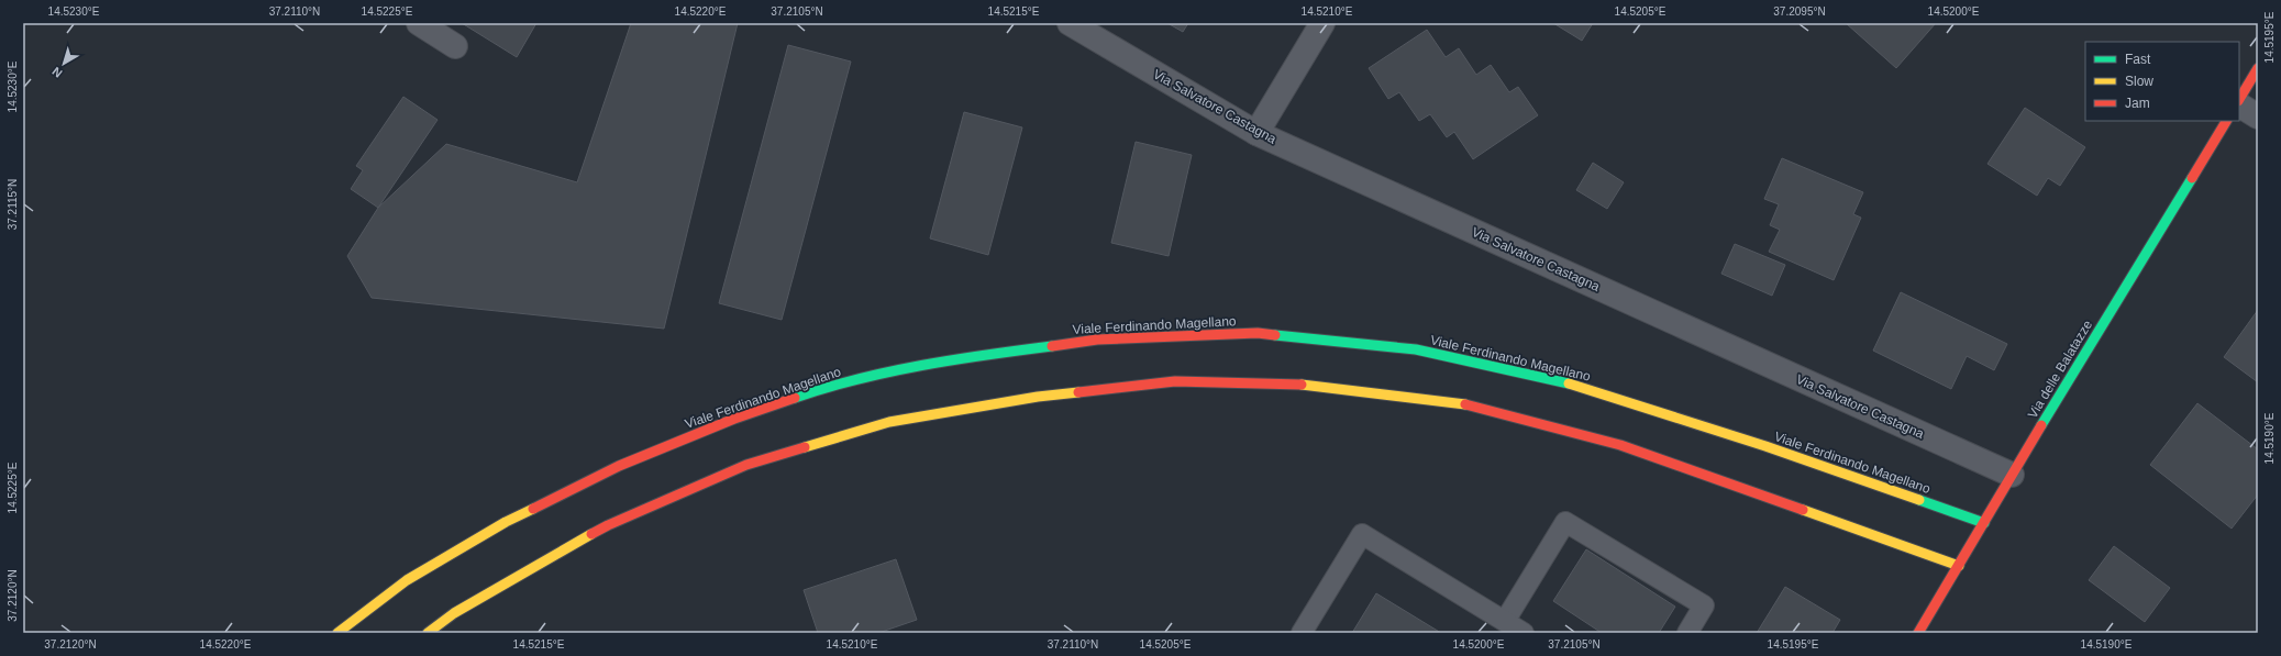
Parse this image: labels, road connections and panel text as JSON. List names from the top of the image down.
{
  "streets": {
    "street": ["Via Salvatore Castagna", "Viale Ferdinando Magellano", "Via delle Balatazze"]
  },
  "crossings": [
    ["Via Salvatore Castagna", "Via delle Balatazze"],
    ["Viale Ferdinando Magellano", "Via delle Balatazze"]
  ],
  "legend": ["Fast", "Slow", "Jam"],
  "north": "bottom left",
  "coordinates": [
    "14.5230°E",
    "37.2110°N",
    "14.5225°E",
    "14.5220°E",
    "37.2105°N",
    "14.5215°E",
    "14.5210°E",
    "14.5205°E",
    "37.2095°N",
    "14.5200°E",
    "14.5195°E",
    "37.2115°N",
    "14.5190°E",
    "37.2120°N"
  ]
}
